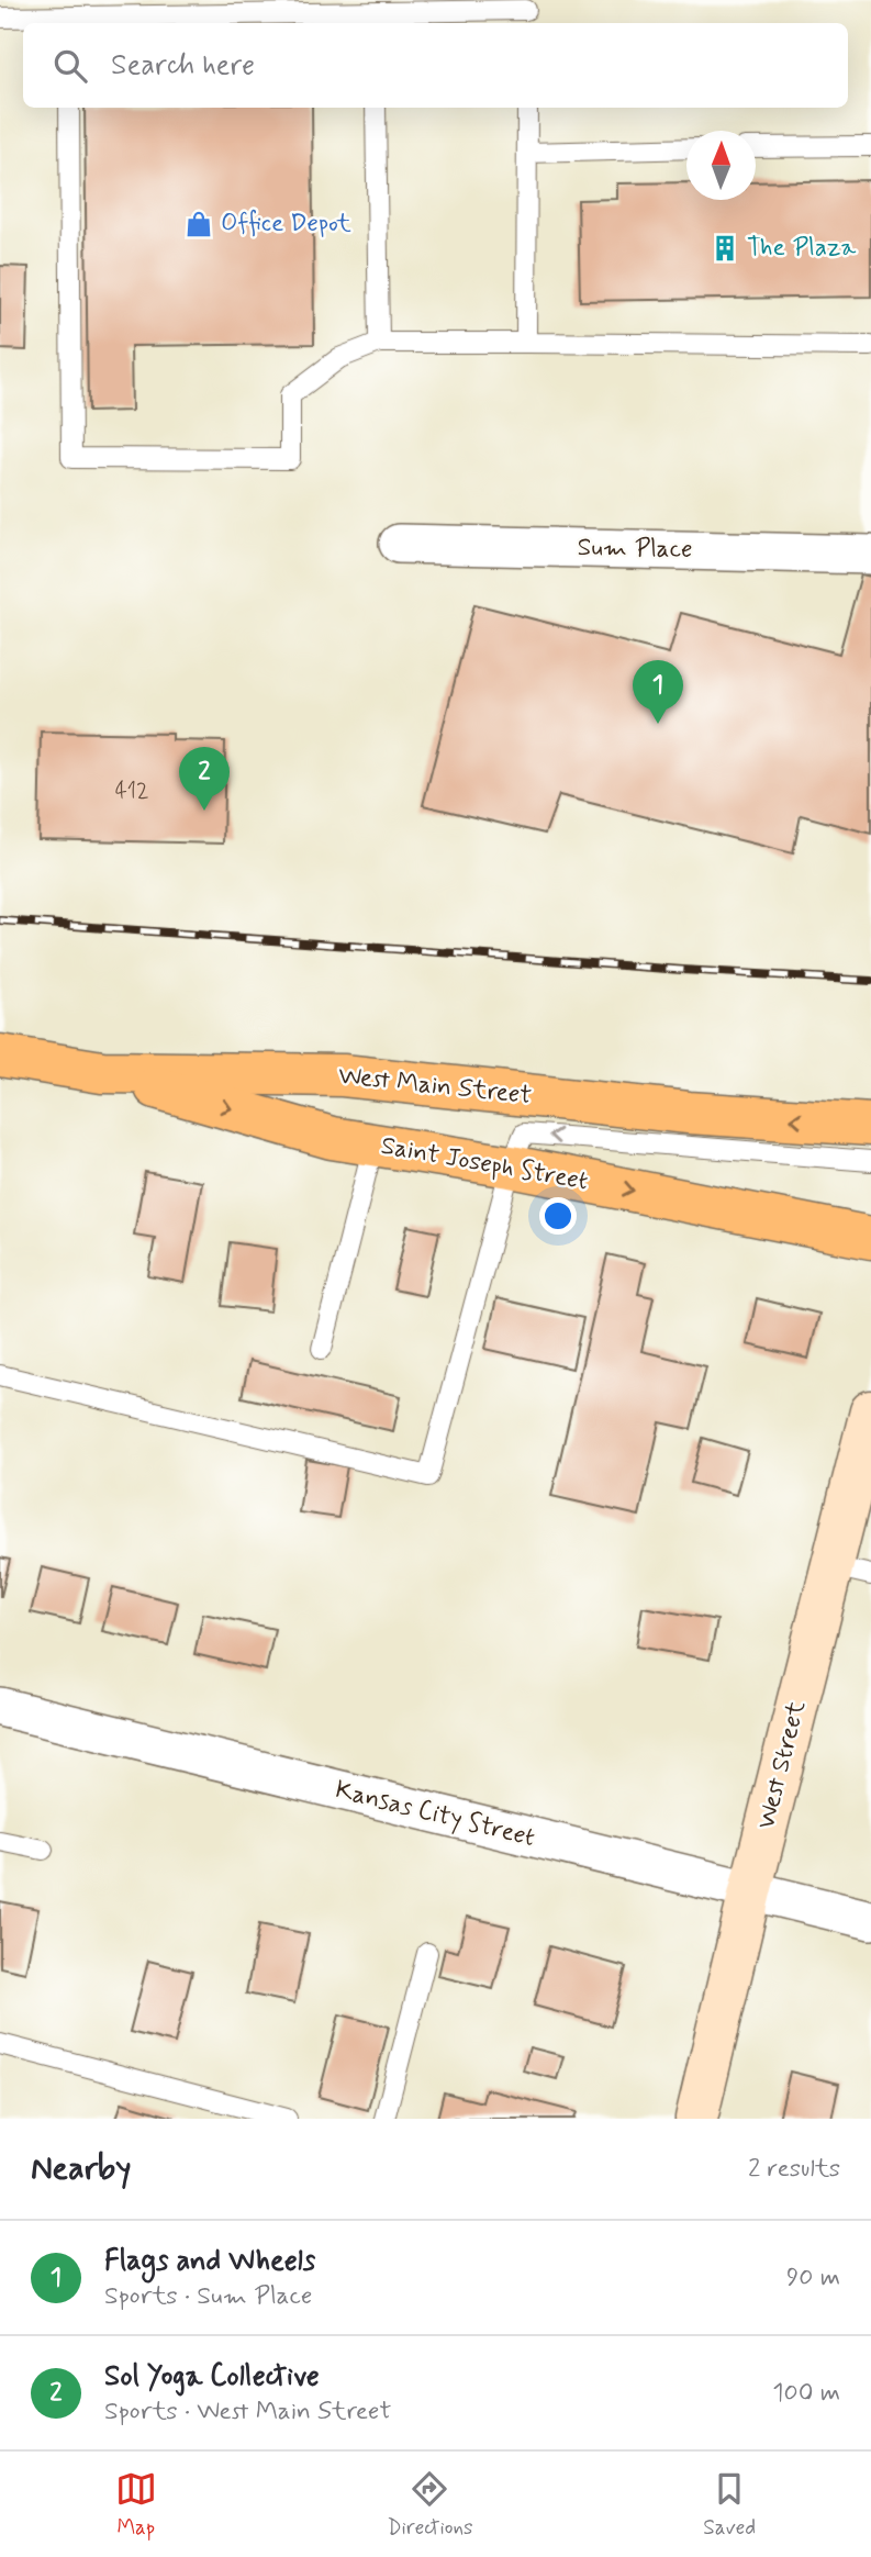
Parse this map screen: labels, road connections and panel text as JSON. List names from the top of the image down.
{
  "streets": {
    "main road": ["West Main Street", "Saint Joseph Street"],
    "street": ["Sum Place", "West Street", "Kansas City Street"]
  },
  "crossings": [
    ["West Main Street", "Saint Joseph Street"],
    ["West Street", "Kansas City Street"]
  ],
  "one_way": ["West Main Street", "Saint Joseph Street"],
  "places": {
    "shop": ["Office Depot"],
    "building": ["The Plaza"]
  },
  "house_numbers": ["412"],
  "north": "top",
  "page": {
    "search": "Search here",
    "pins": ["1", "2"],
    "heading": ["Nearby", "2 results"],
    "list": [
      {
        "mark": "1",
        "name": "Flags and Wheels",
        "note": "Sports · Sum Place",
        "value": "90 m"
      },
      {
        "mark": "2",
        "name": "Sol Yoga Collective",
        "note": "Sports · West Main Street",
        "value": "100 m"
      }
    ],
    "nav": ["Map", "Directions", "Saved"]
  }
}
